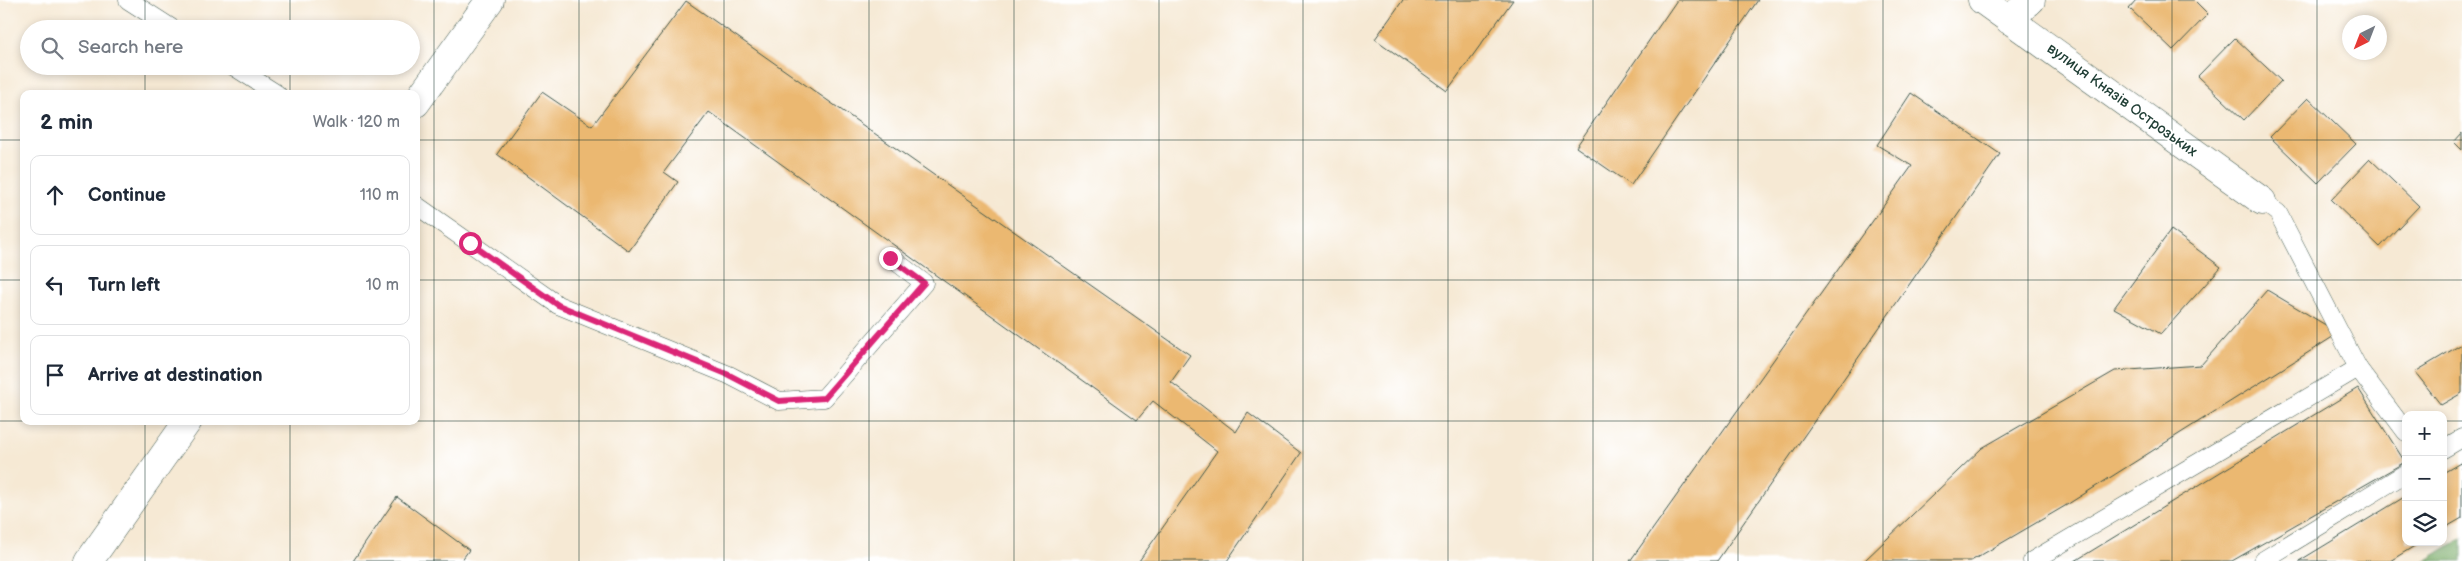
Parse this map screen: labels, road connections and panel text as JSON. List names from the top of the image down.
{
  "streets": {
    "street": ["вулиця Князів Острозьких"]
  },
  "north": "bottom left",
  "page": {
    "search": "Search here",
    "heading": ["2 min", "Walk · 120 m"],
    "list": [
      ["Continue", "110 m"],
      ["Turn left", "10 m"],
      "Arrive at destination"
    ],
    "map_buttons": ["+", "−"]
  }
}
